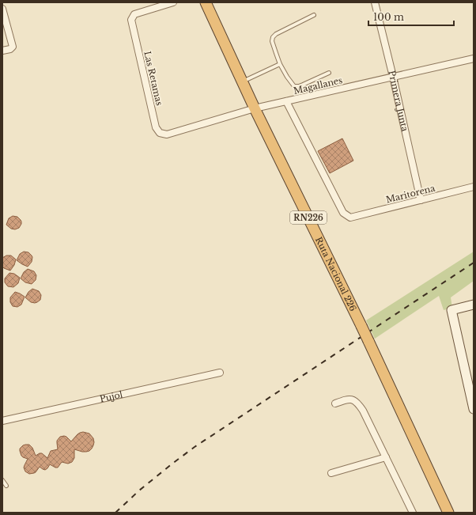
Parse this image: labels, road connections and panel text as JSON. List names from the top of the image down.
{
  "streets": {
    "highway": ["RN226", "Ruta Nacional 226"],
    "street": [
      "Las Retamas",
      "Magallanes",
      "Primera Junta",
      "Maritorena",
      "Pujol"
    ]
  },
  "crossings": [
    ["Las Retamas", "Magallanes"],
    ["Magallanes", "Primera Junta"],
    ["Magallanes", "Maritorena"],
    ["Magallanes", "Ruta Nacional 226"],
    ["Primera Junta", "Maritorena"]
  ],
  "scale_bar": "100 m"
}
